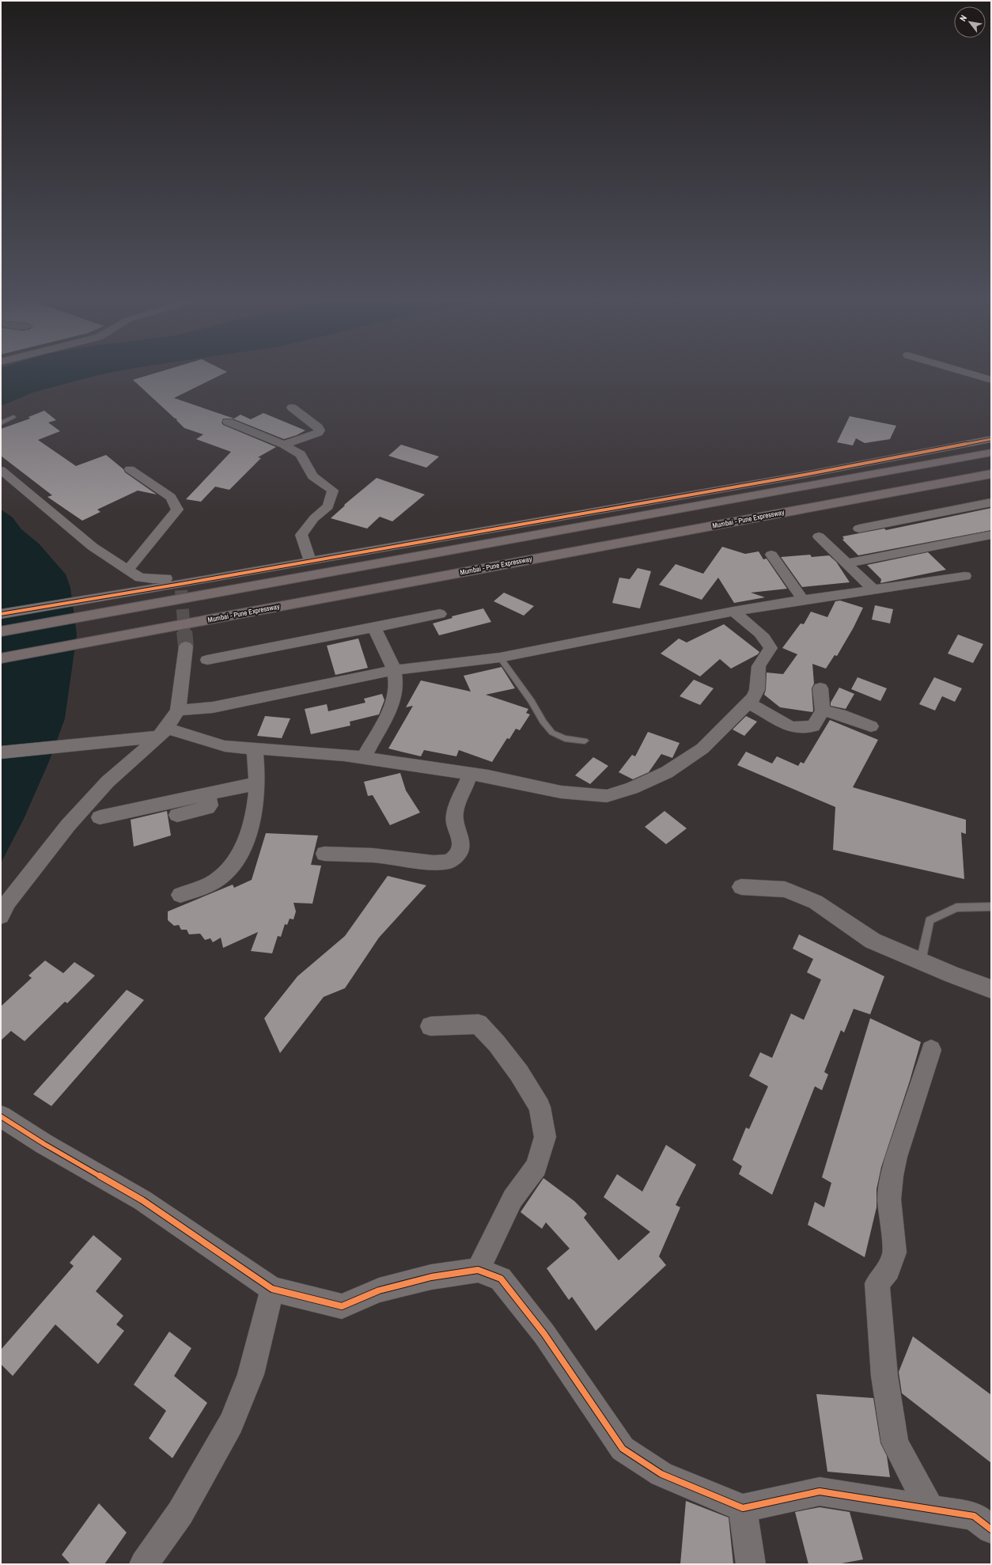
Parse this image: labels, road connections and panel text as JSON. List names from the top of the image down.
{
  "streets": {
    "highway": ["Mumbai - Pune Expressway"]
  },
  "north": "top left"
}
